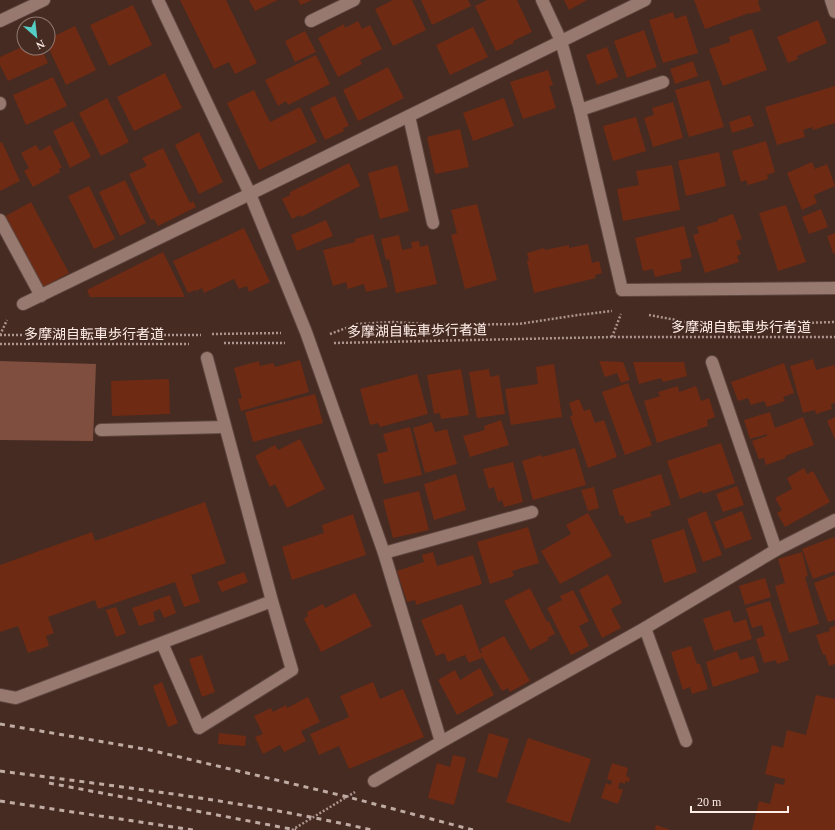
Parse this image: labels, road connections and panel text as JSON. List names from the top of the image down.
{
  "streets": {
    "path": ["多摩湖自転車歩行者道"]
  },
  "scale_bar": "20 m",
  "north": "bottom right"
}
